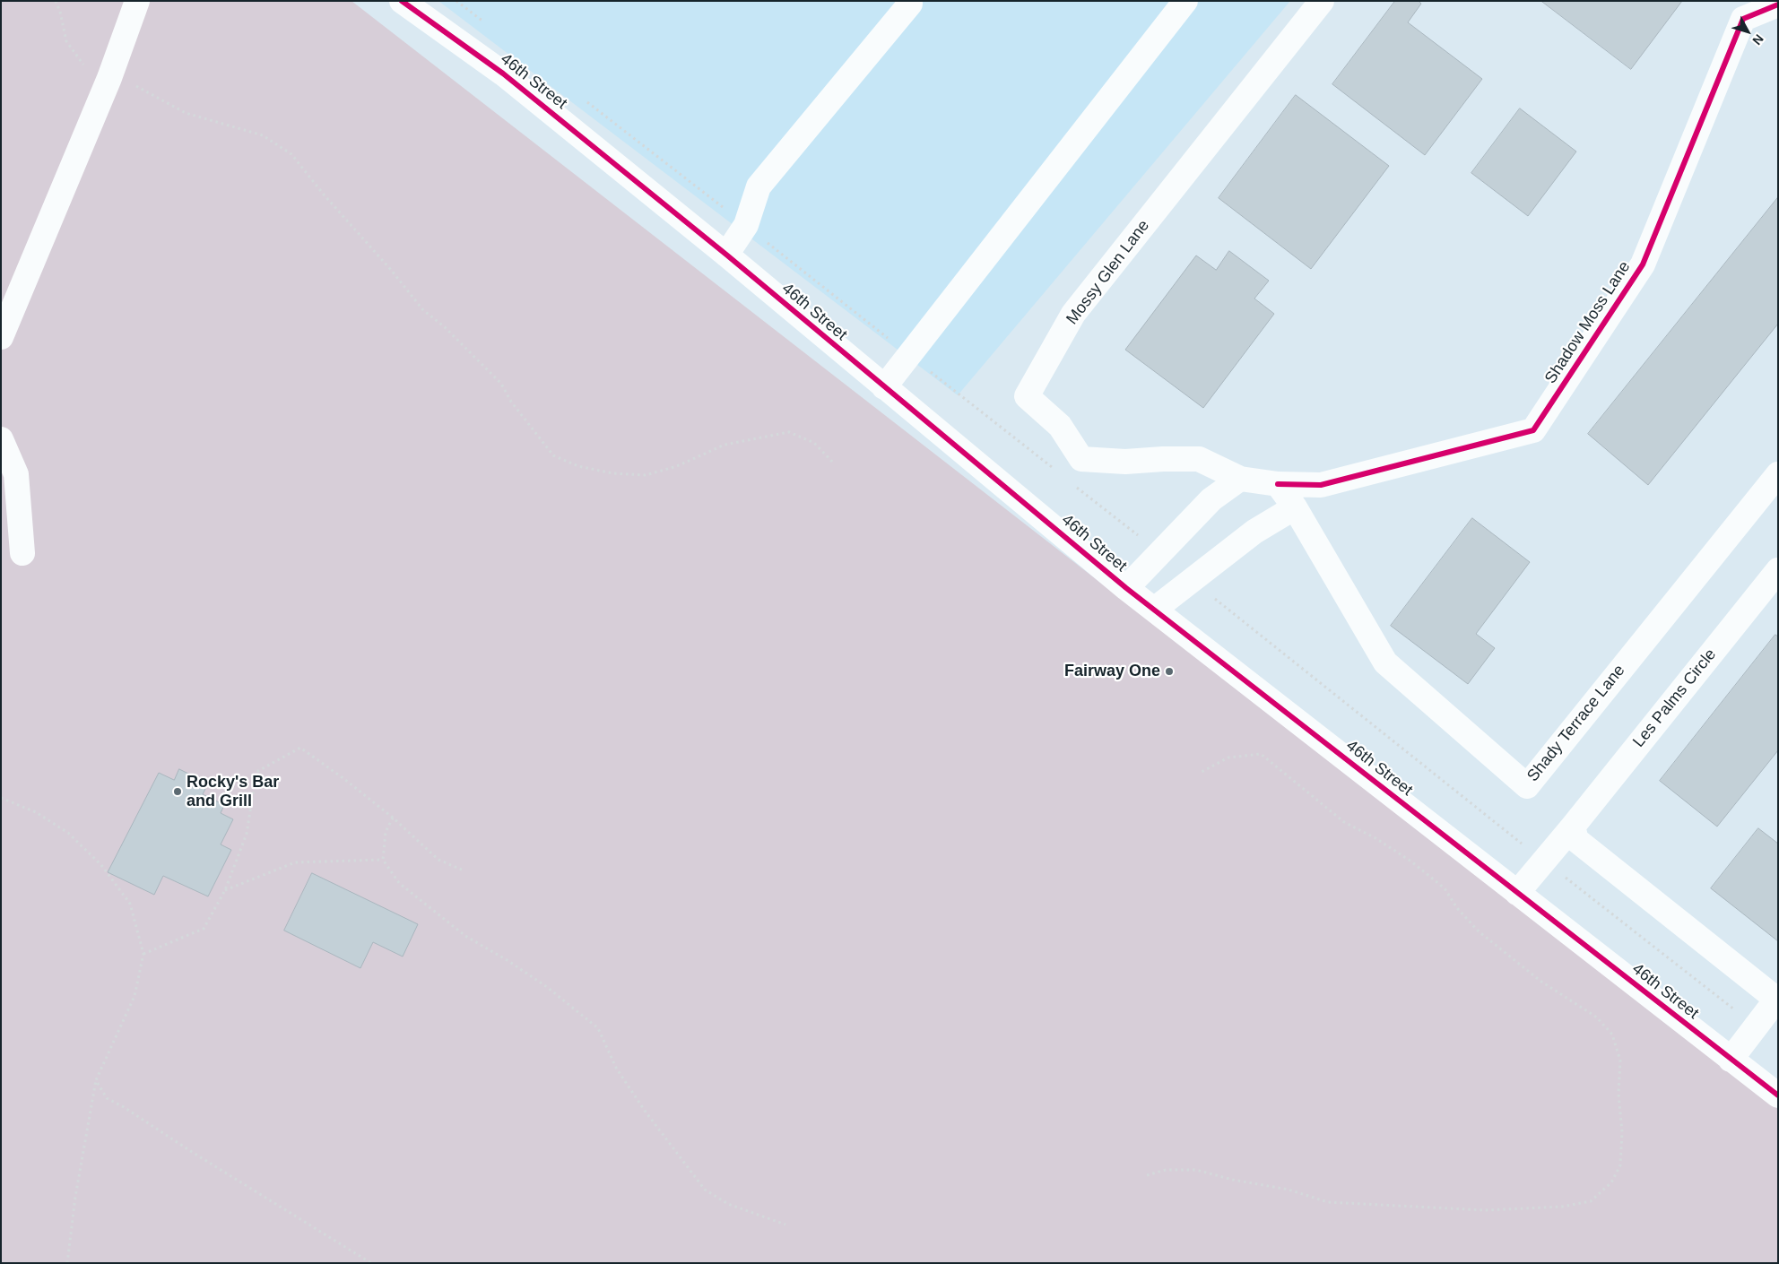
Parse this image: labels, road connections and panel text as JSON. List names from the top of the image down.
{
  "streets": {
    "street": [
      "46th Street",
      "Mossy Glen Lane",
      "Shadow Moss Lane",
      "Les Palms Circle",
      "Shady Terrace Lane"
    ]
  },
  "crossings": [
    ["46th Street", "Les Palms Circle"],
    ["Mossy Glen Lane", "Shadow Moss Lane"]
  ],
  "places": ["Fairway One", "Rocky's Bar and Grill"],
  "north": "bottom right"
}
